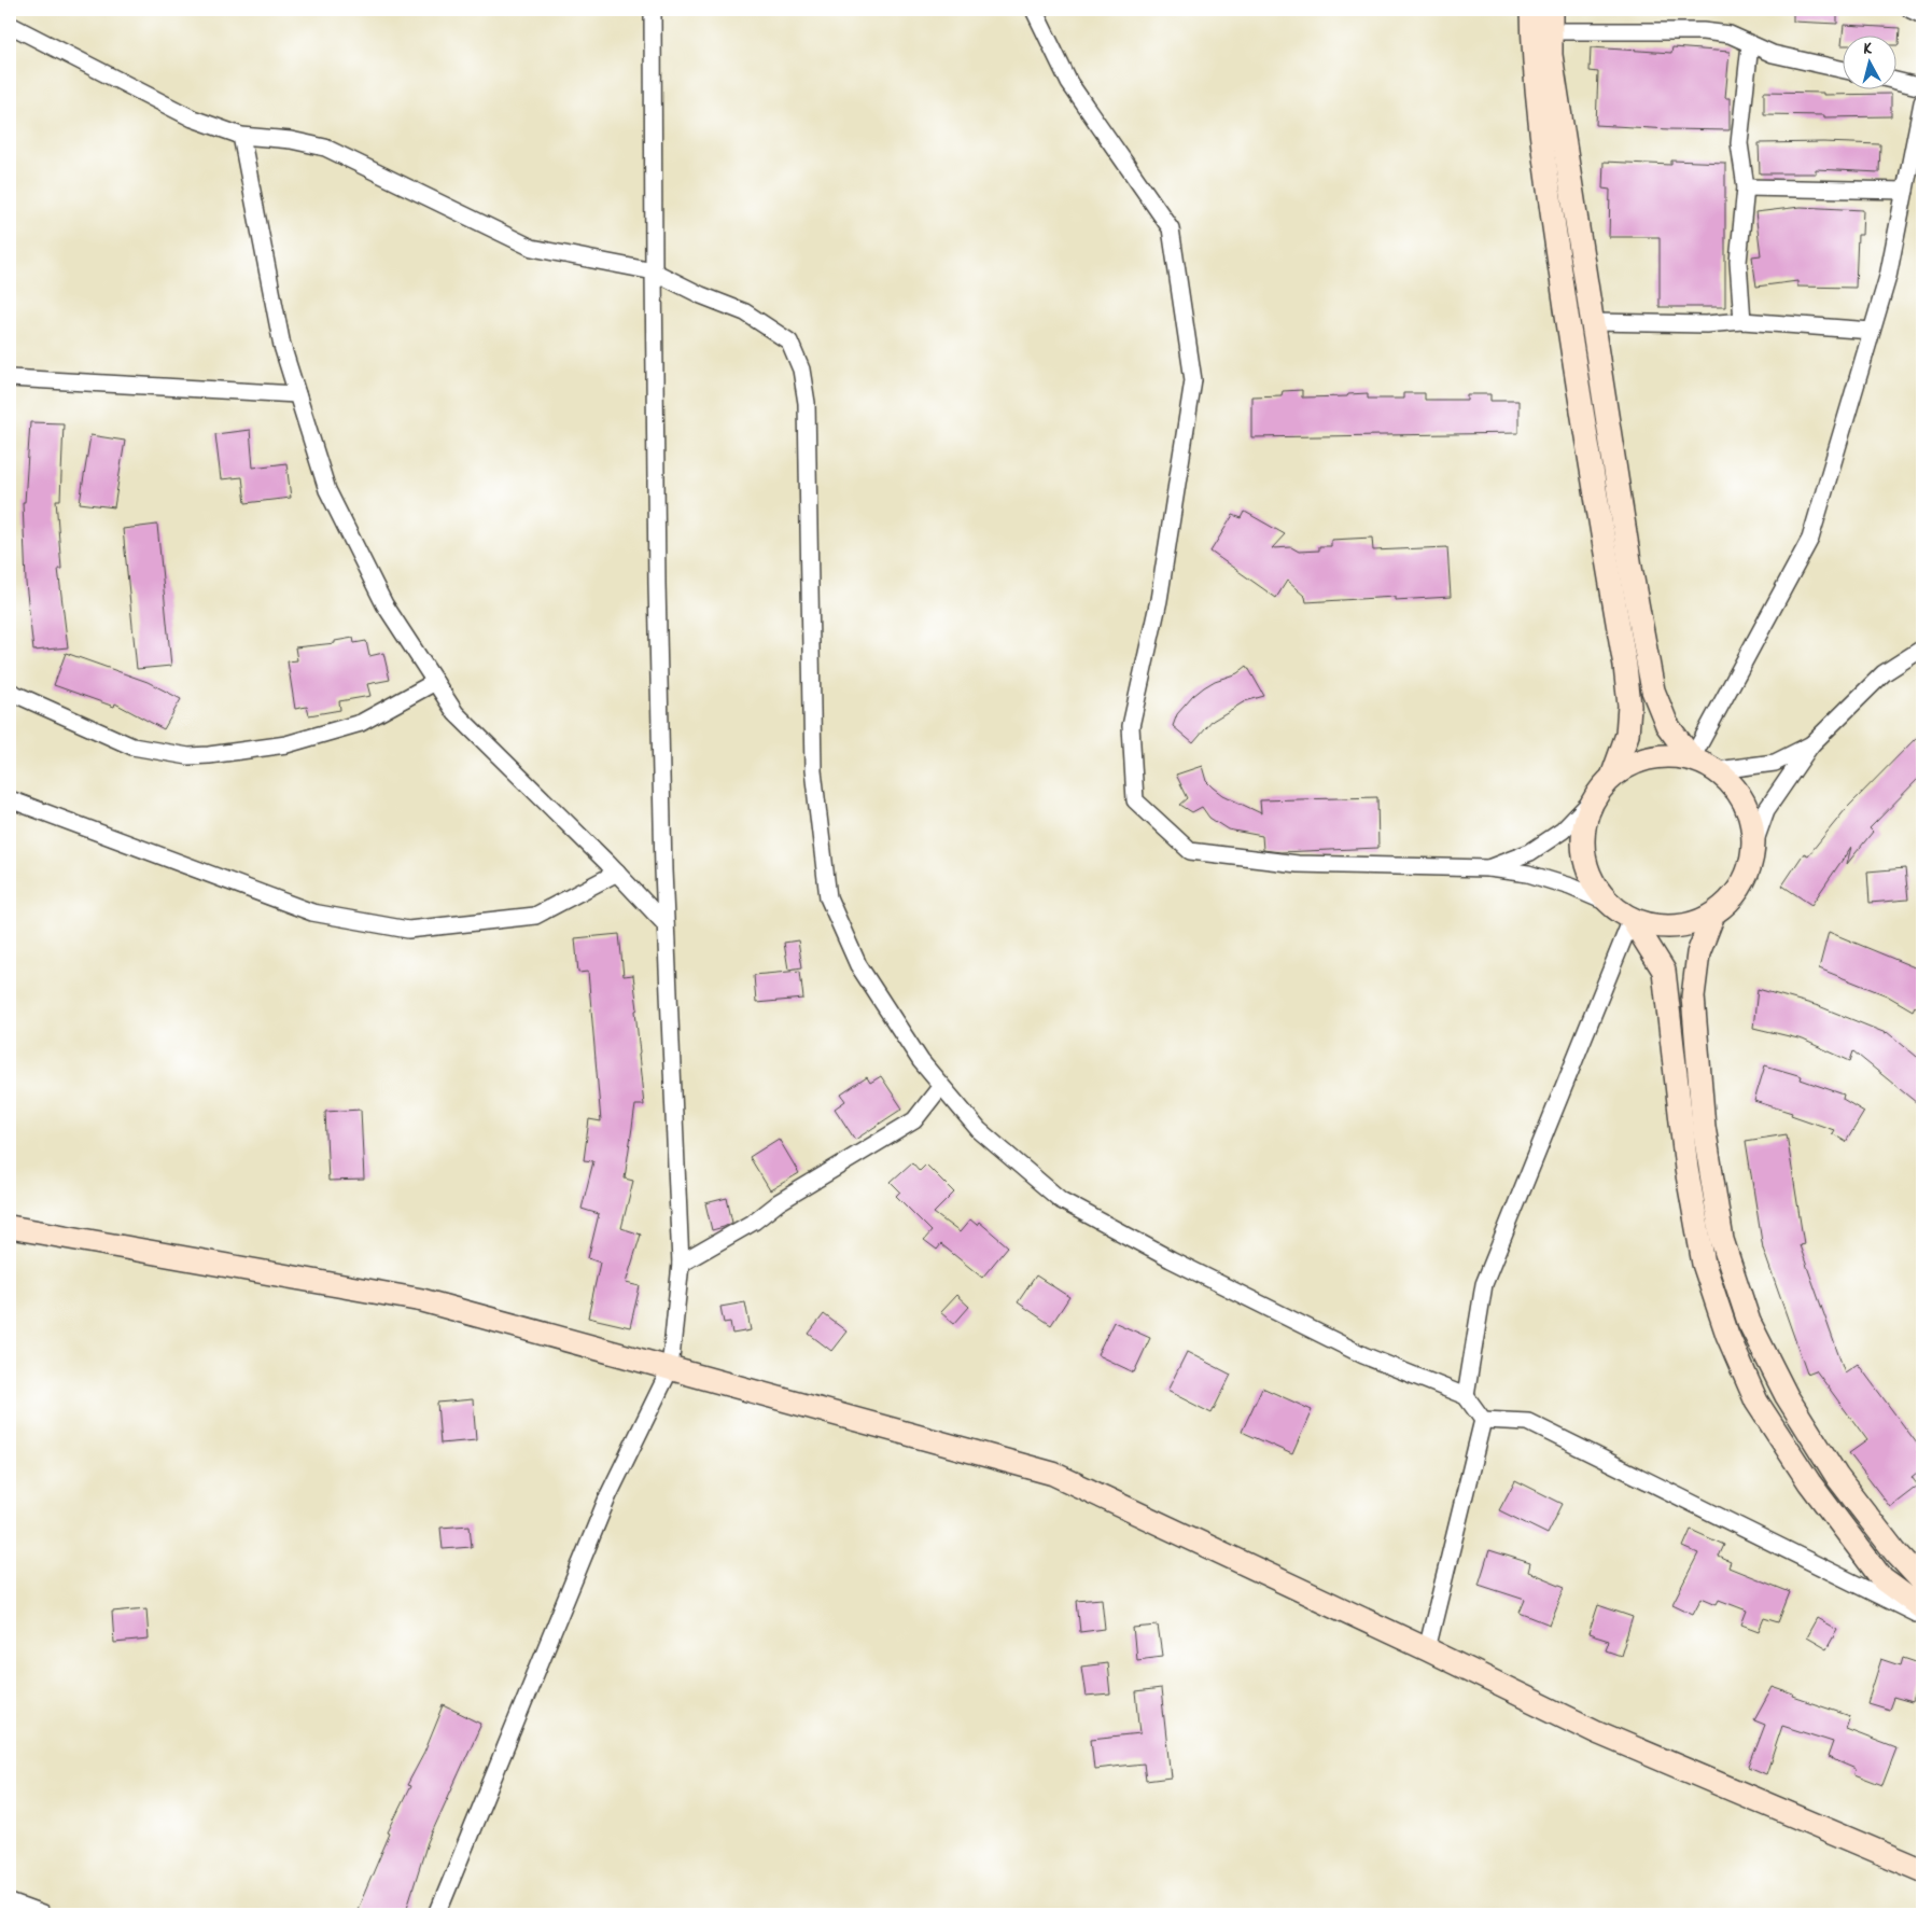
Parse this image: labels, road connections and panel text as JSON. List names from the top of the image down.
{
  "north": "top"
}
